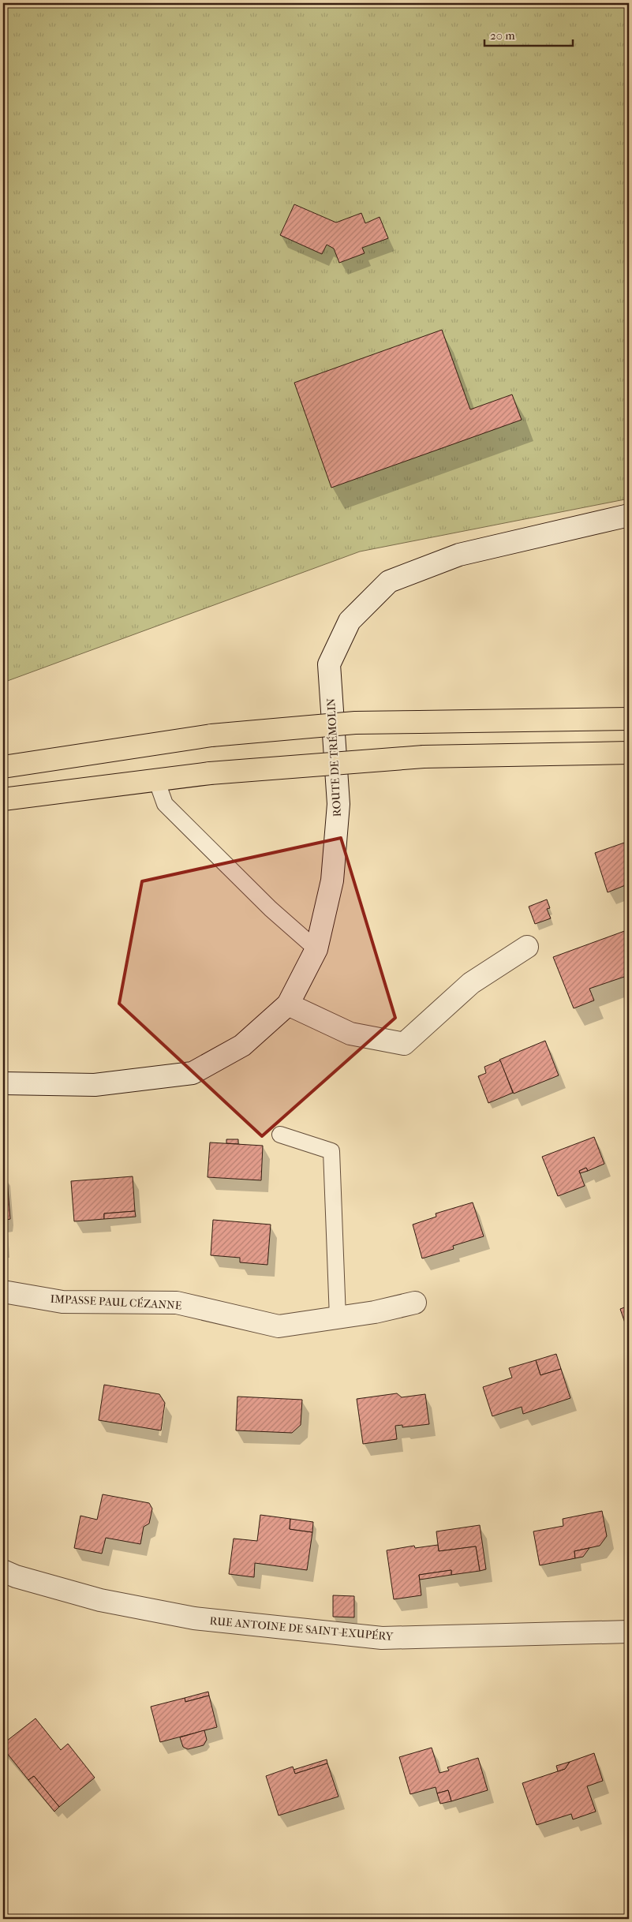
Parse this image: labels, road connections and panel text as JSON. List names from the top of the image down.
{
  "streets": {
    "street": ["ROUTE DE TRÉMOLIN", "IMPASSE PAUL CÉZANNE", "RUE ANTOINE DE SAINT-EXUPÉRY"]
  },
  "scale_bar": "20 m"
}
